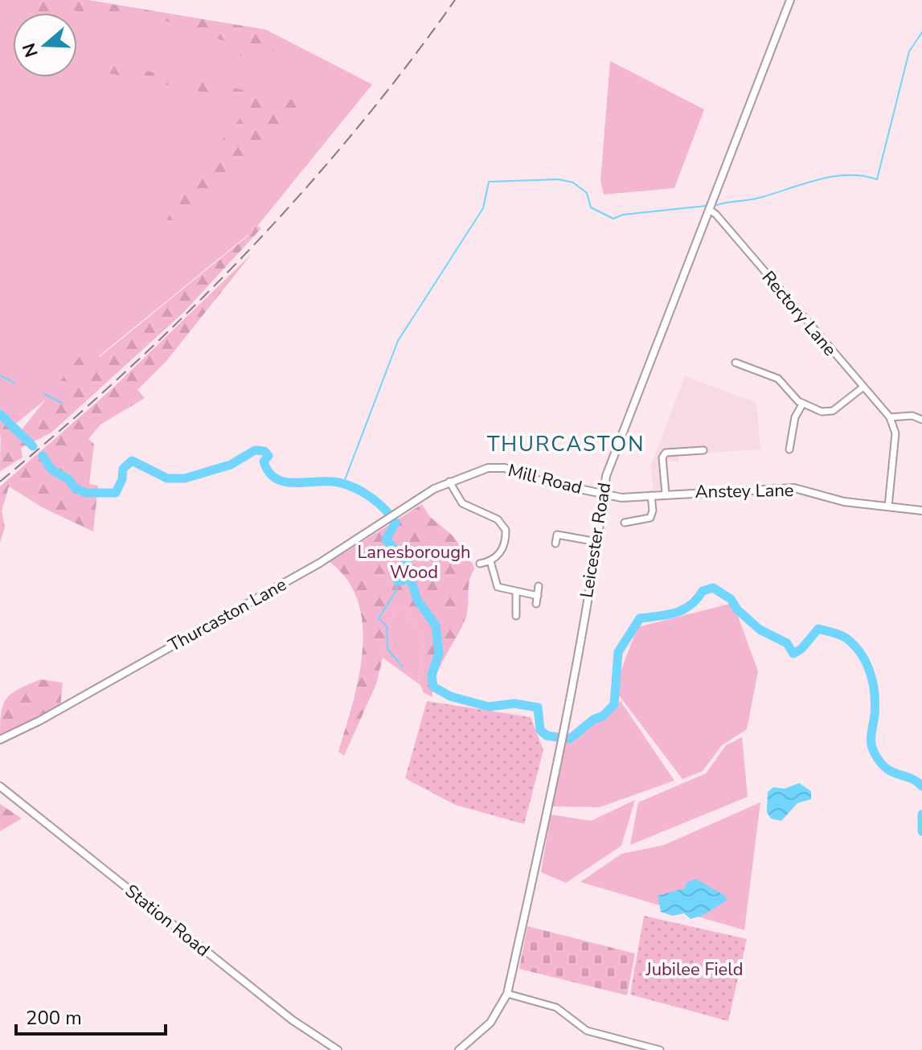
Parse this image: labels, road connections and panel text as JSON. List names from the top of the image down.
{
  "streets": {
    "street": [
      "Rectory Lane",
      "Mill Road",
      "Anstey Lane",
      "Leicester Road",
      "Thurcaston Lane",
      "Station Road"
    ]
  },
  "crossings": [
    ["Rectory Lane", "Leicester Road"],
    ["Mill Road", "Anstey Lane"],
    ["Mill Road", "Leicester Road"],
    ["Mill Road", "Thurcaston Lane"],
    ["Anstey Lane", "Leicester Road"]
  ],
  "districts": ["THURCASTON"],
  "parks": ["Lanesborough Wood", "Jubilee Field"],
  "scale_bar": "200 m",
  "north": "left"
}
